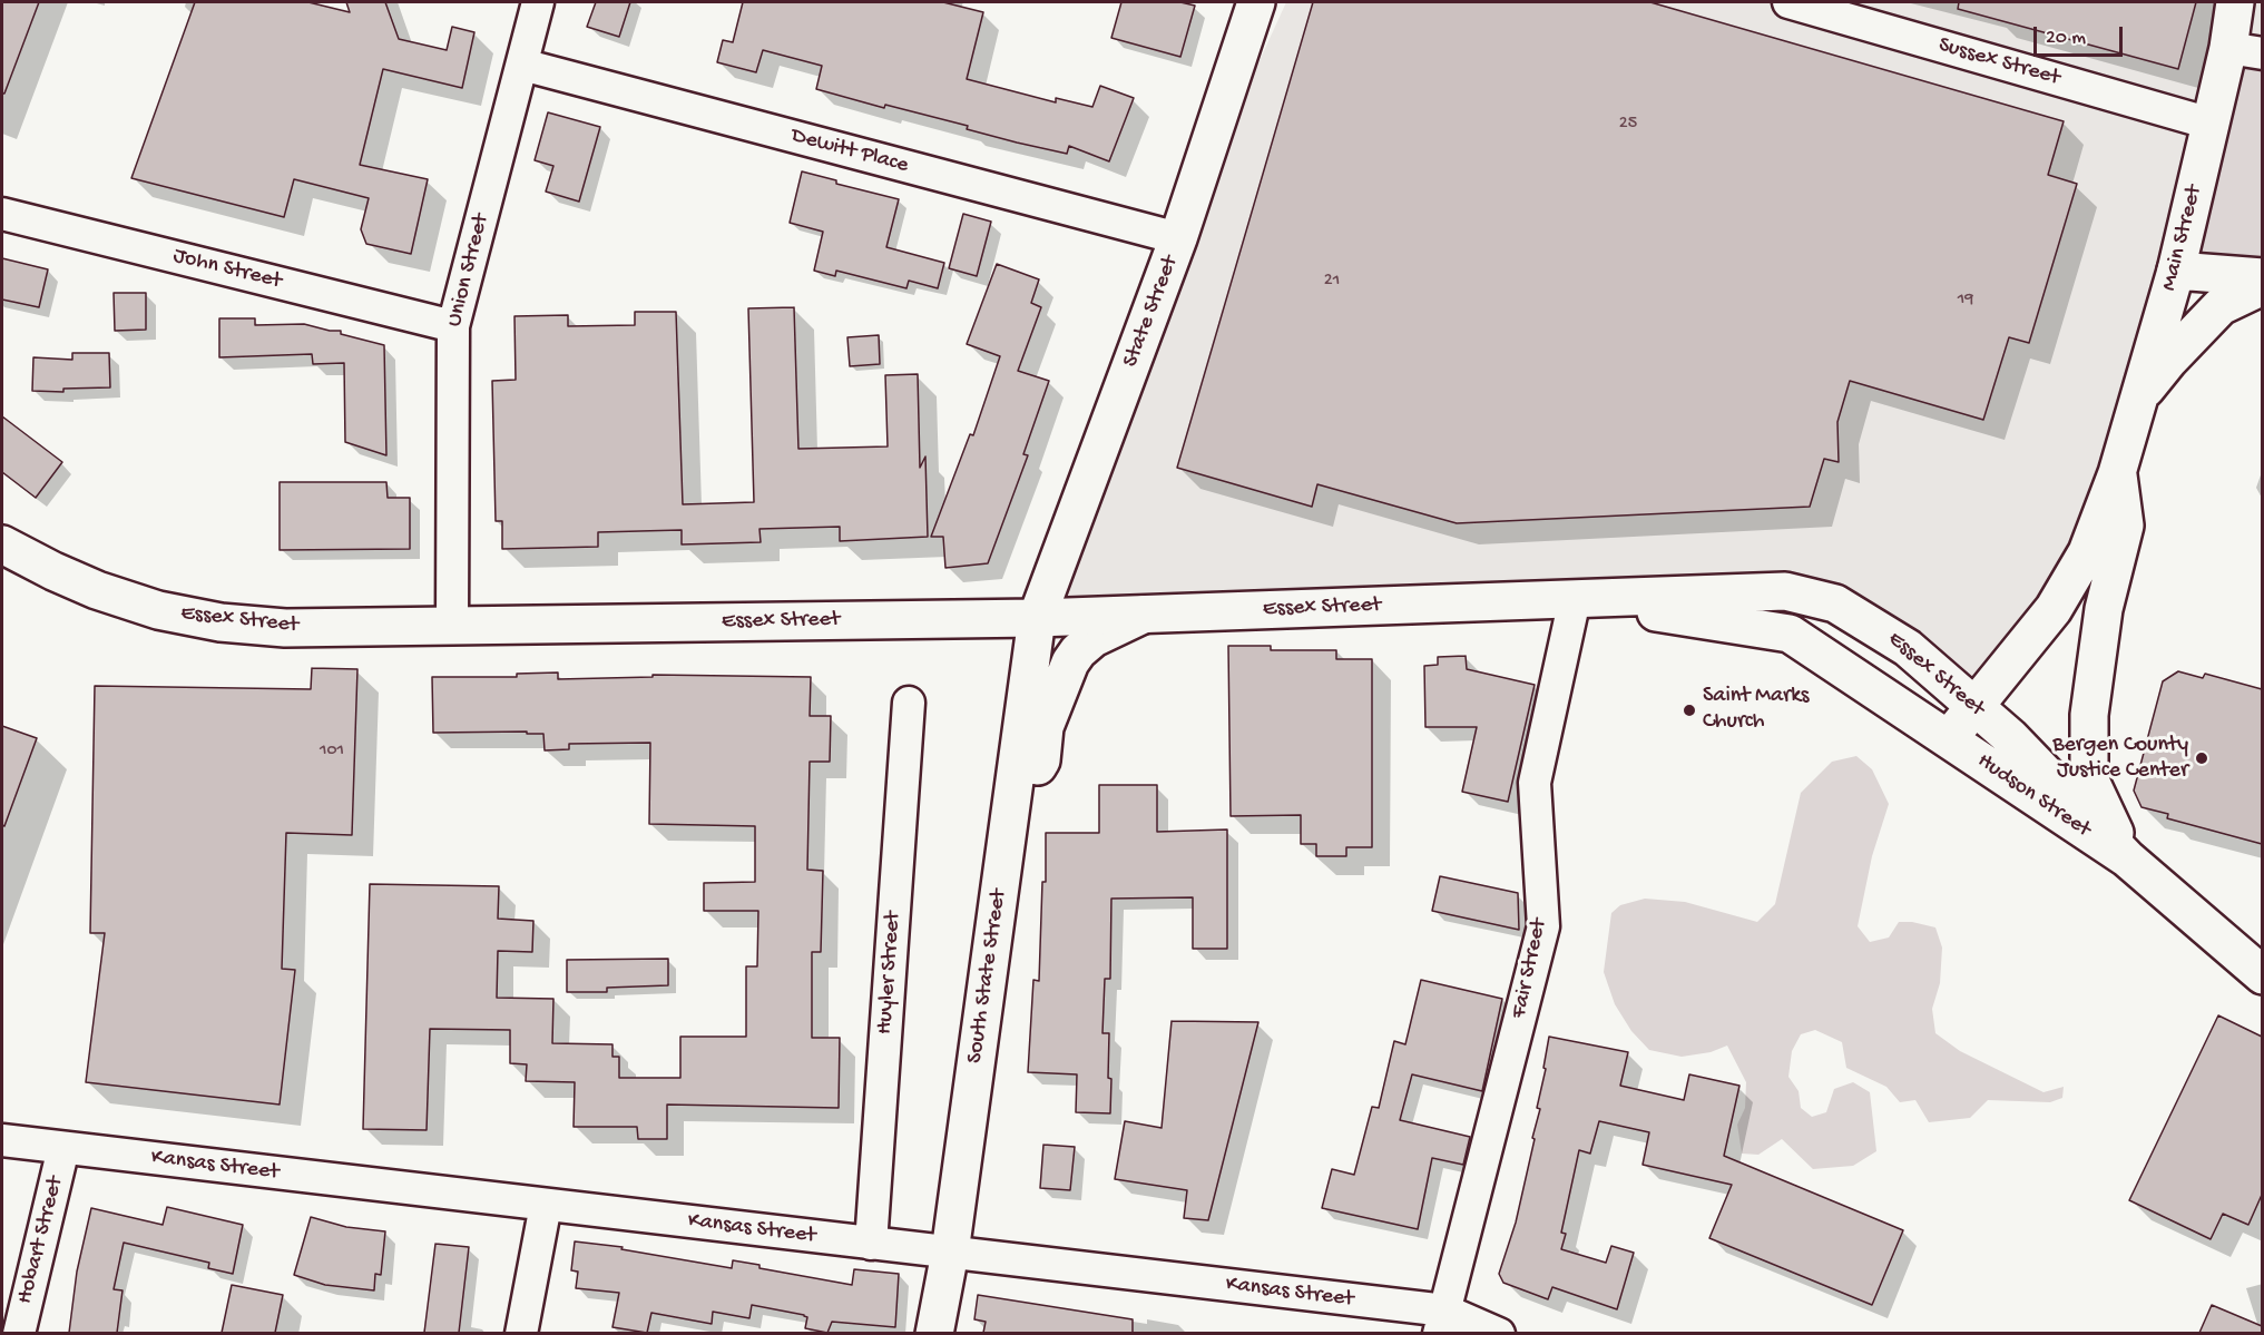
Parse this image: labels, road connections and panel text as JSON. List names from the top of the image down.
{
  "streets": {
    "main road": [
      "Main Street",
      "State Street",
      "Essex Street",
      "Hudson Street",
      "South State Street"
    ],
    "street": [
      "Sussex Street",
      "Dewitt Place",
      "John Street",
      "Union Street",
      "Fair Street",
      "Huyler Street",
      "Kansas Street",
      "Hobart Street"
    ]
  },
  "crossings": [
    ["Sussex Street", "Main Street"],
    ["Dewitt Place", "Union Street"],
    ["Dewitt Place", "State Street"],
    ["Main Street", "Essex Street"],
    ["Main Street", "Hudson Street"],
    ["John Street", "Union Street"],
    ["Union Street", "Essex Street"],
    ["State Street", "Essex Street"],
    ["State Street", "South State Street"],
    ["Essex Street", "Hudson Street"],
    ["Essex Street", "Fair Street"],
    ["Essex Street", "South State Street"],
    ["Fair Street", "Kansas Street"],
    ["Huyler Street", "Kansas Street"],
    ["South State Street", "Kansas Street"],
    ["Kansas Street", "Hobart Street"]
  ],
  "places": ["Saint Marks Church", "Bergen County Justice Center"],
  "house_numbers": [
    "25",
    "21",
    "19",
    "101"
  ],
  "scale_bar": "20 m"
}
